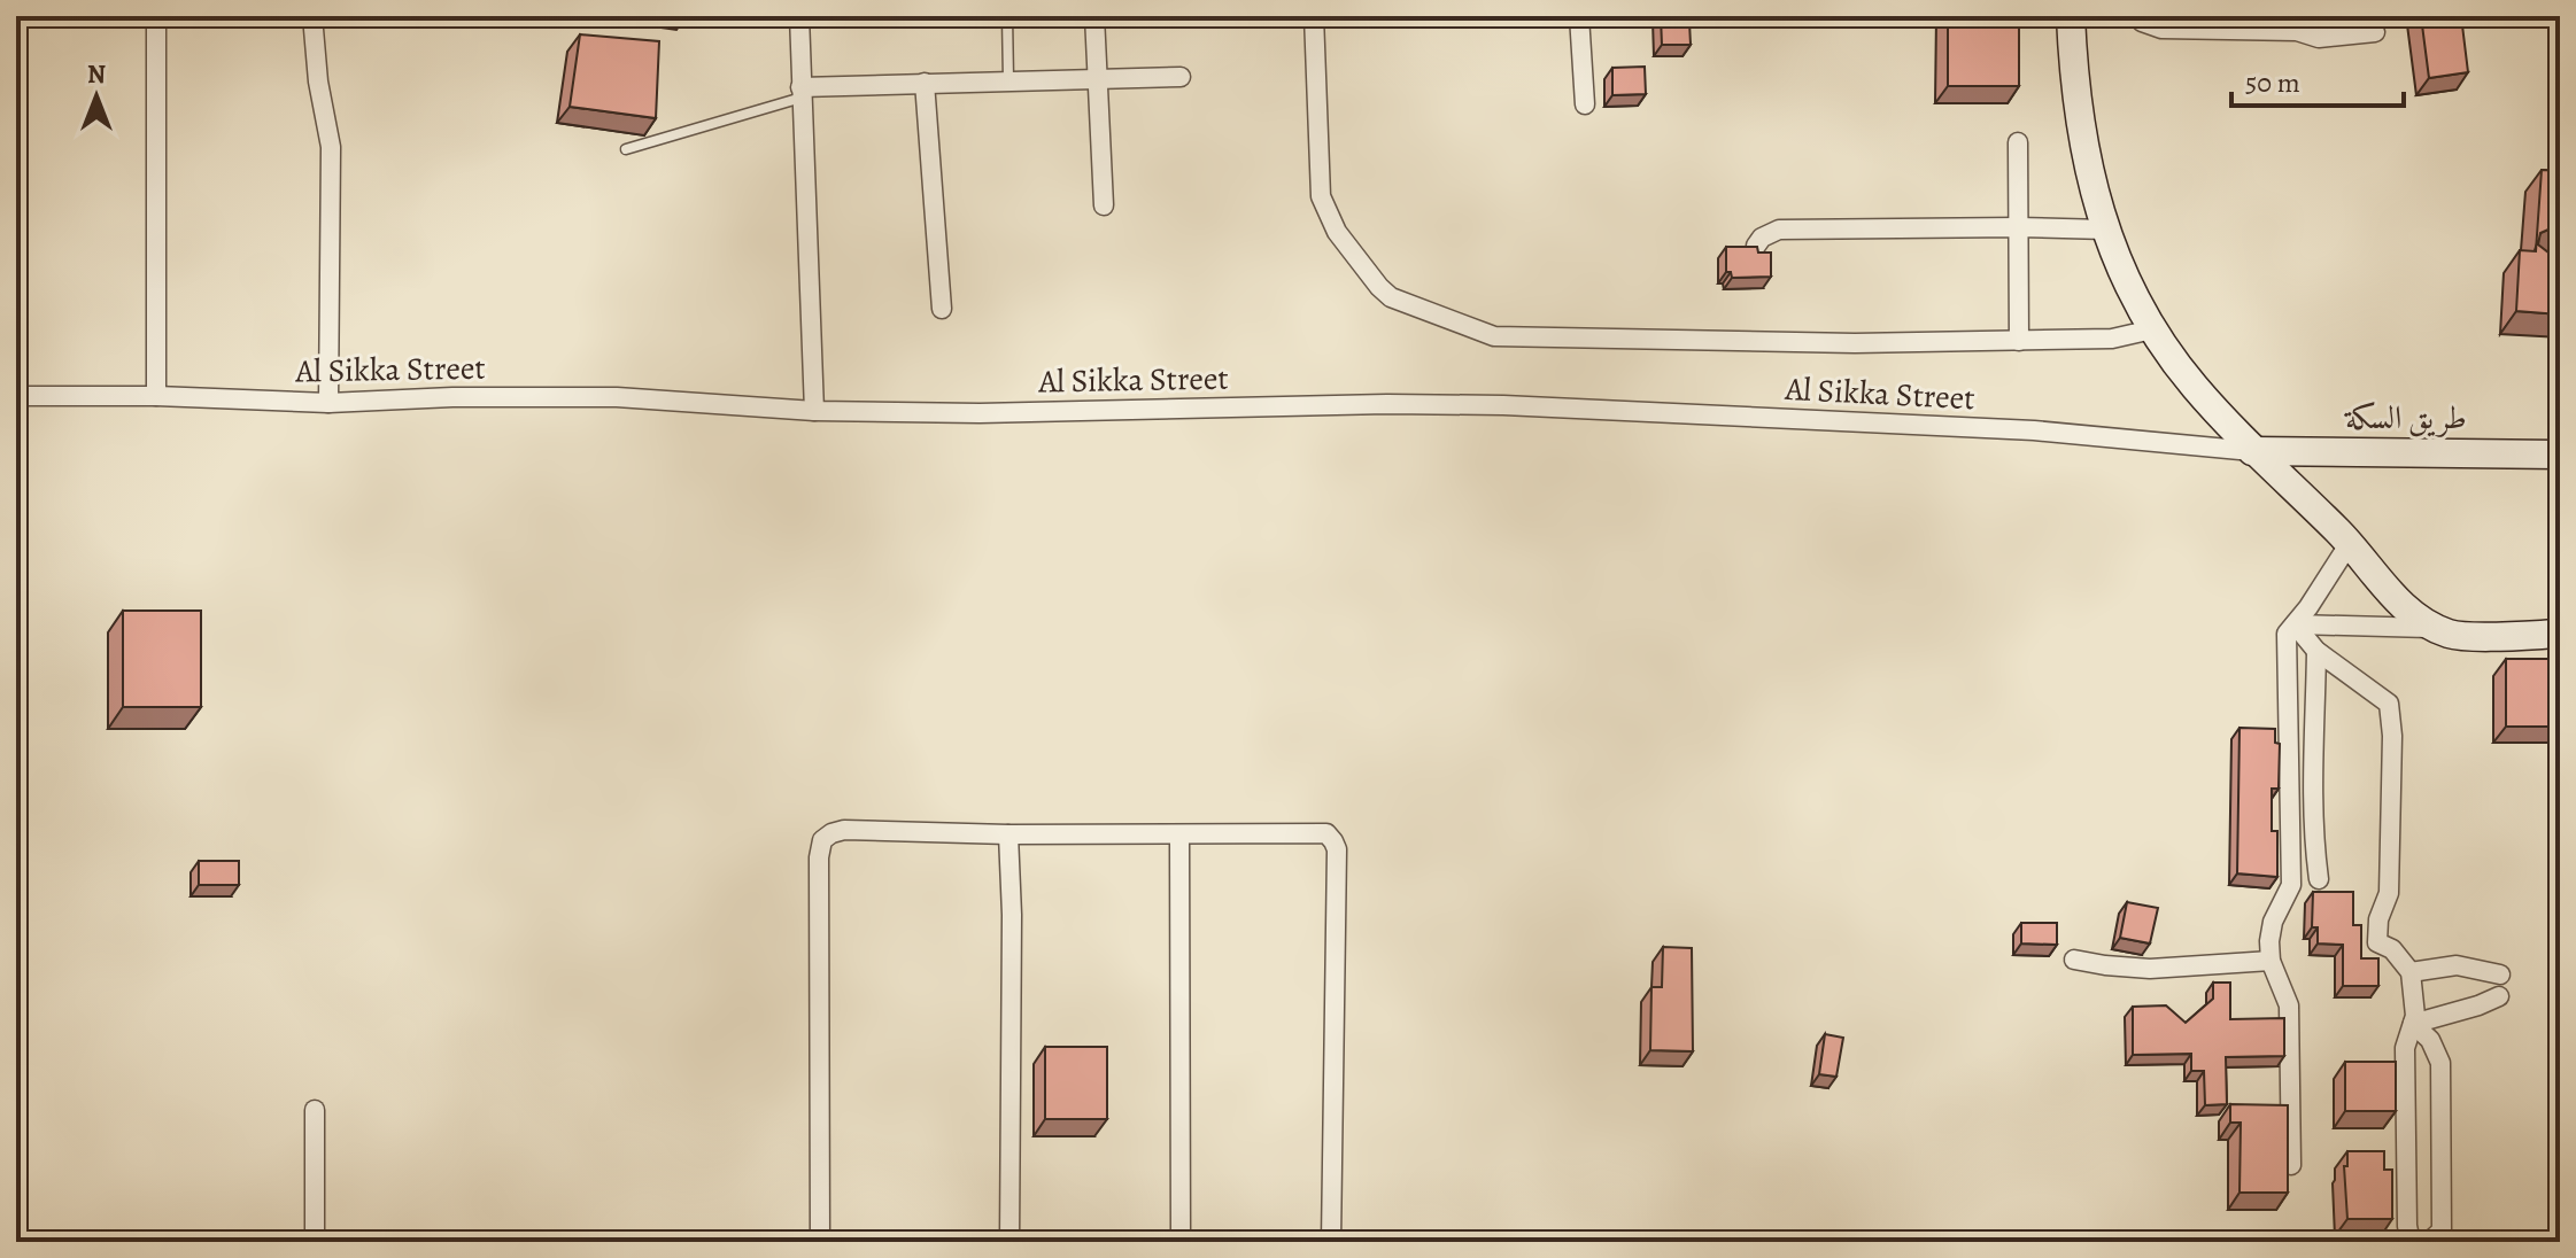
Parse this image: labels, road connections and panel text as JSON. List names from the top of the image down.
{
  "streets": {
    "main road": ["طريق السكة"],
    "street": ["Al Sikka Street"]
  },
  "crossings": [
    ["Al Sikka Street", "طريق السكة"]
  ],
  "scale_bar": "50 m",
  "north": "top"
}
